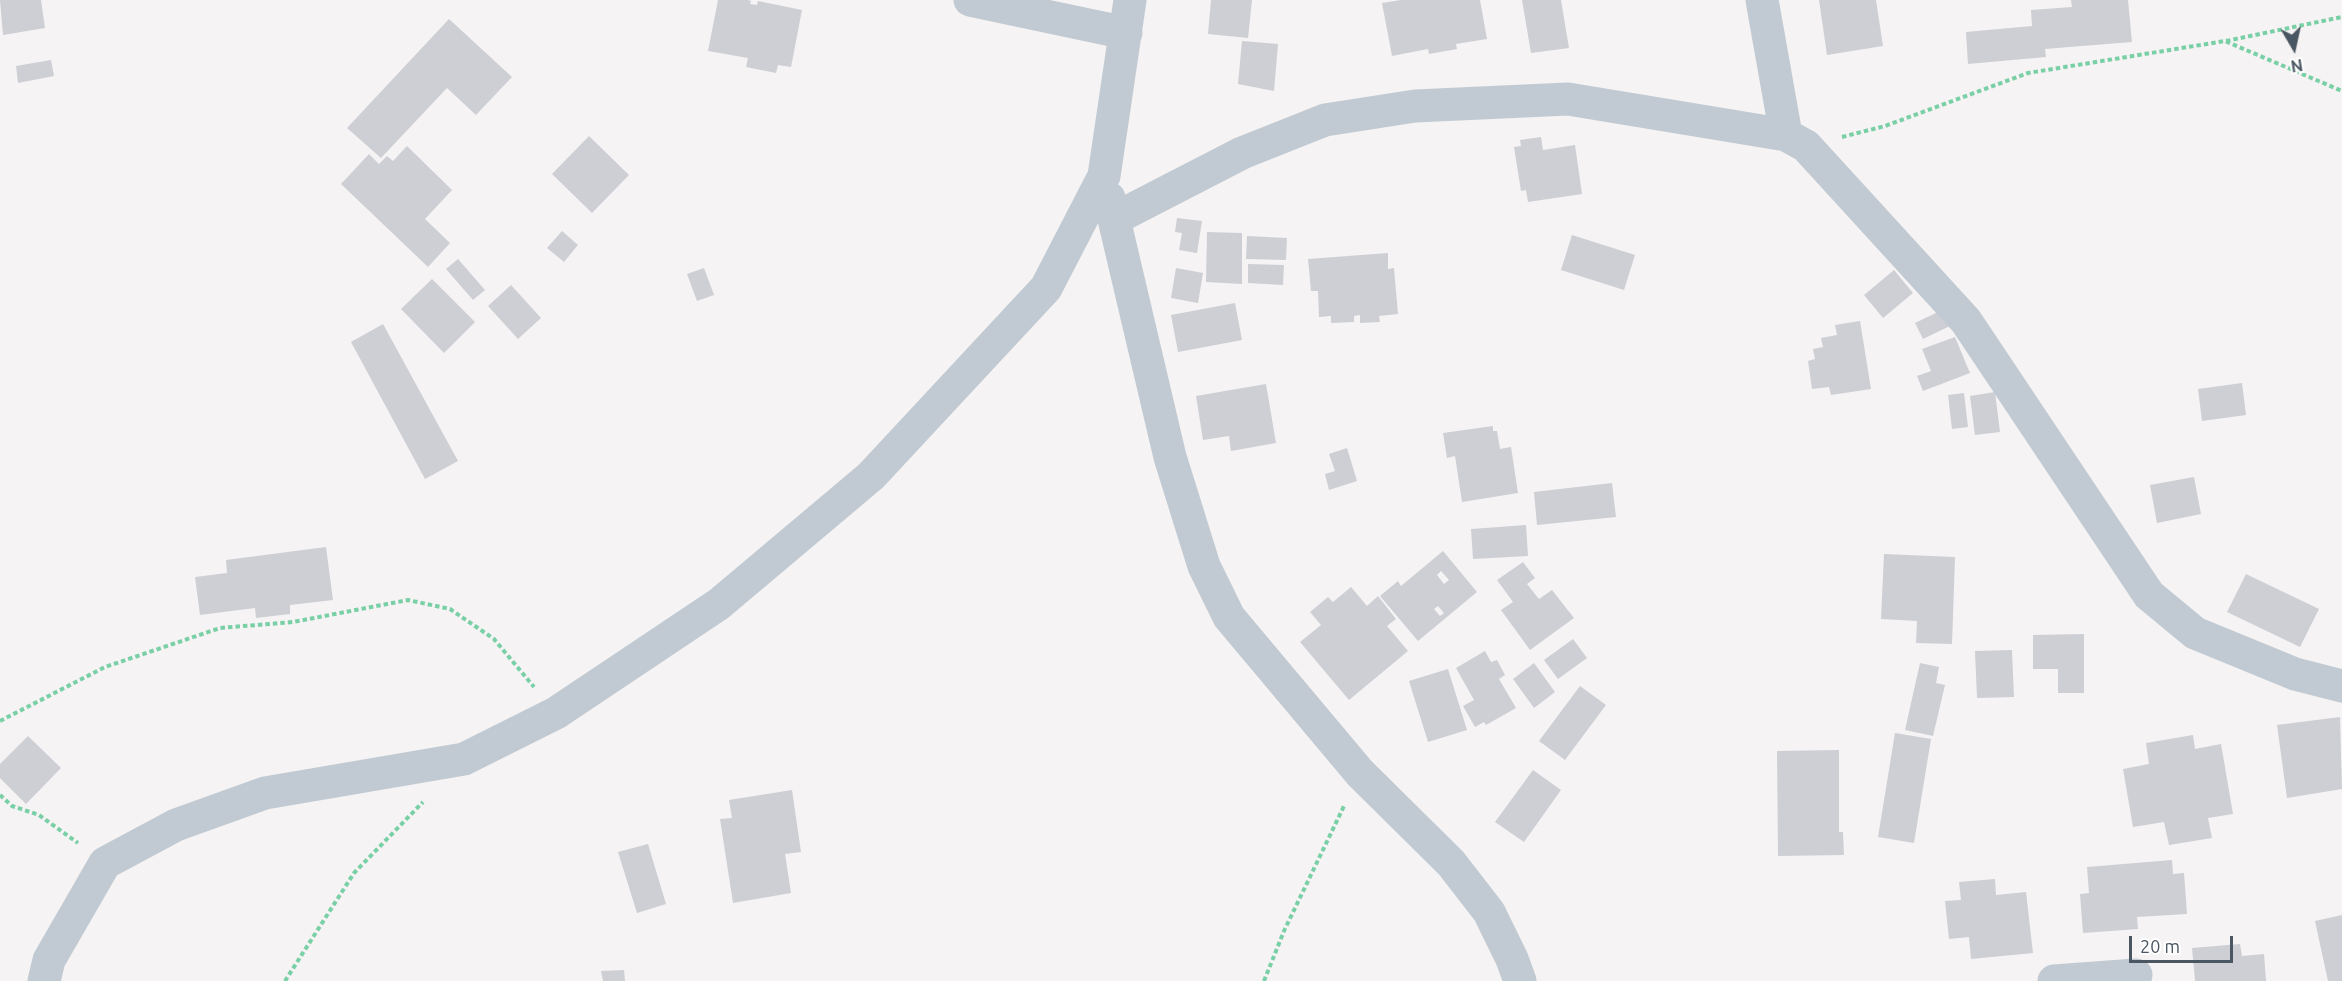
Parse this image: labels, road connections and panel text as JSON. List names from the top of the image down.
{
  "scale_bar": "20 m",
  "north": "bottom"
}
